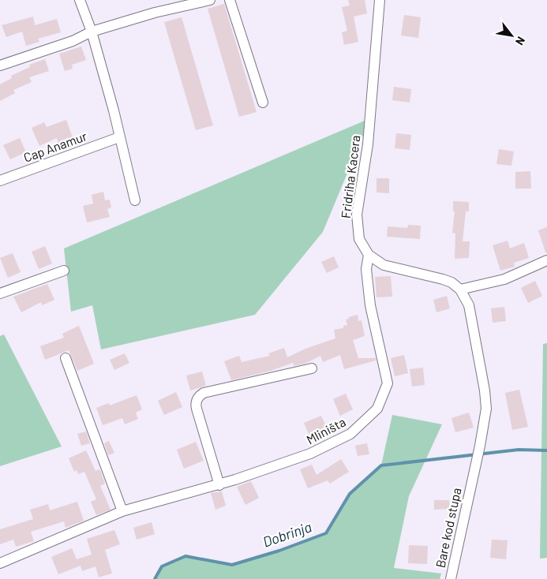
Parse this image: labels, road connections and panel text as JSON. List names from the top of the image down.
{
  "streets": {
    "street": [
      "Cap Anamur",
      "Fridriha Kacera",
      "Mliništa",
      "Bare kod stupa"
    ]
  },
  "crossings": [
    ["Fridriha Kacera", "Mliništa"],
    ["Fridriha Kacera", "Bare kod stupa"]
  ],
  "water": ["Dobrinja"],
  "north": "bottom right"
}
